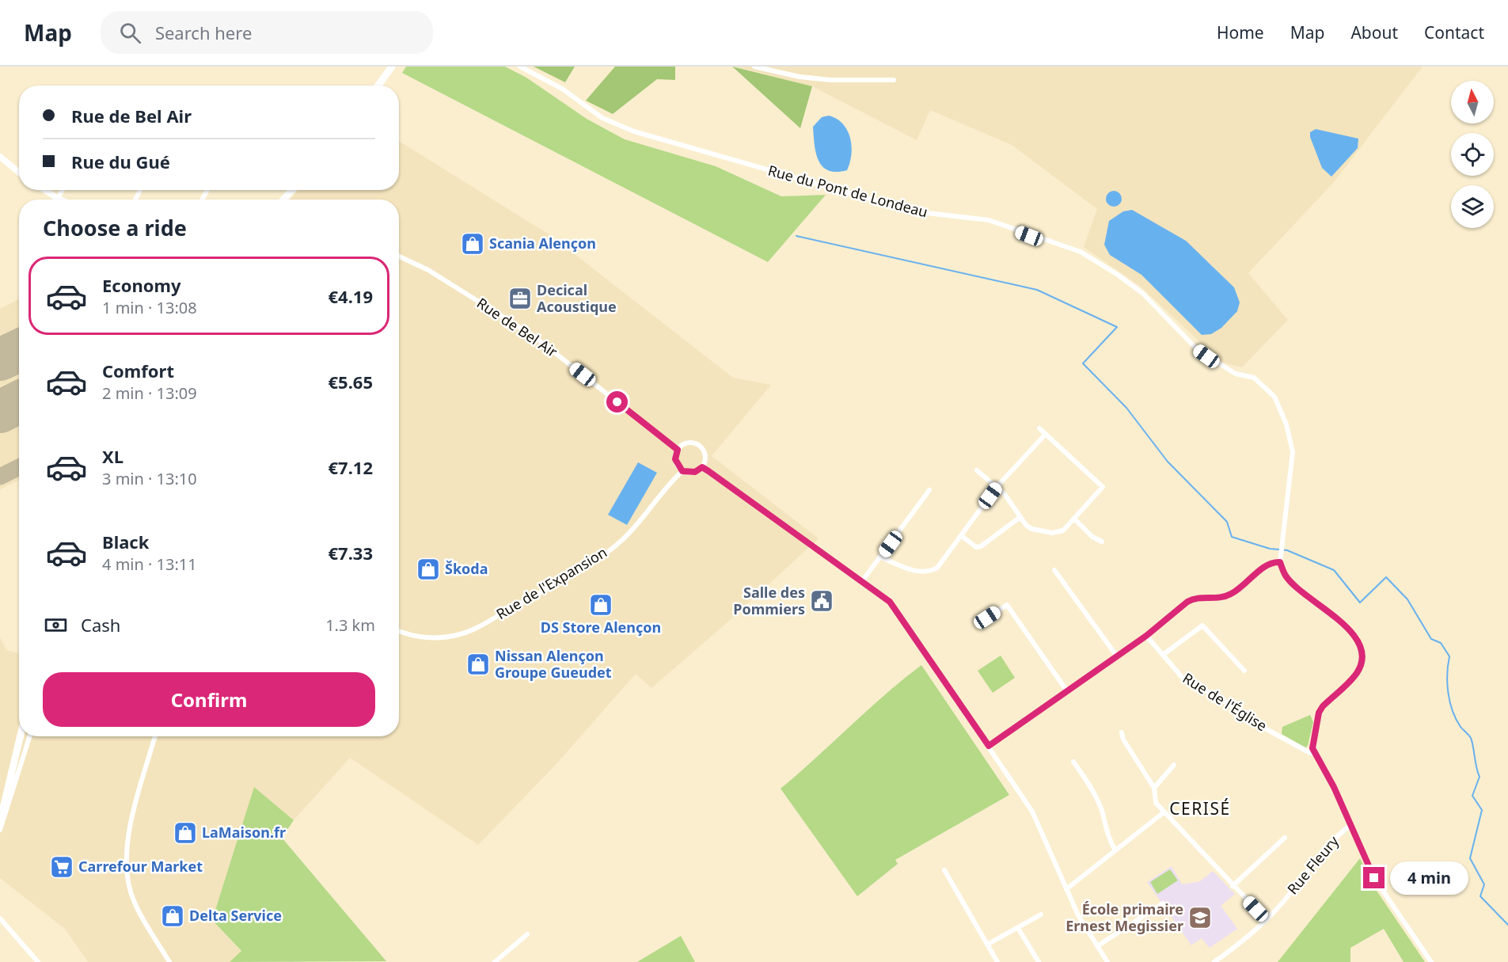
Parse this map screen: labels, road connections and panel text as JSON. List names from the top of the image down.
{
  "streets": {
    "street": [
      "Rue du Pont de Londeau",
      "Rue de Bel Air",
      "Rue de l'Expansion",
      "Rue de l'Église",
      "Rue Fleury"
    ]
  },
  "crossings": [
    ["Rue de Bel Air", "Rue de l'Expansion"]
  ],
  "districts": ["CERISÉ"],
  "places": {
    "shop": [
      "Scania Alençon",
      "Škoda",
      "DS Store Alençon",
      "Nissan Alençon Groupe Gueudet",
      "LaMaison.fr",
      "Delta Service"
    ],
    "office": ["Decical Acoustique"],
    "public building": ["Salle des Pommiers"],
    "supermarket": ["Carrefour Market"],
    "school or university": ["École primaire Ernest Megissier"]
  },
  "north": "top",
  "page": {
    "header": "Map",
    "search": "Search here",
    "nav": [
      "Home",
      "Map",
      "About",
      "Contact"
    ],
    "banner": ["Rue de Bel Air", "Rue du Gué"],
    "heading": "Choose a ride",
    "list": [
      {
        "name": "Economy",
        "note": "1 min · 13:08",
        "value": "€4.19"
      },
      {
        "name": "Comfort",
        "note": "2 min · 13:09",
        "value": "€5.65"
      },
      {
        "name": "XL",
        "note": "3 min · 13:10",
        "value": "€7.12"
      },
      {
        "name": "Black",
        "note": "4 min · 13:11",
        "value": "€7.33"
      }
    ],
    "pay": ["Cash", "1.3 km"],
    "buttons": "Confirm",
    "bubble": "4 min"
  }
}
